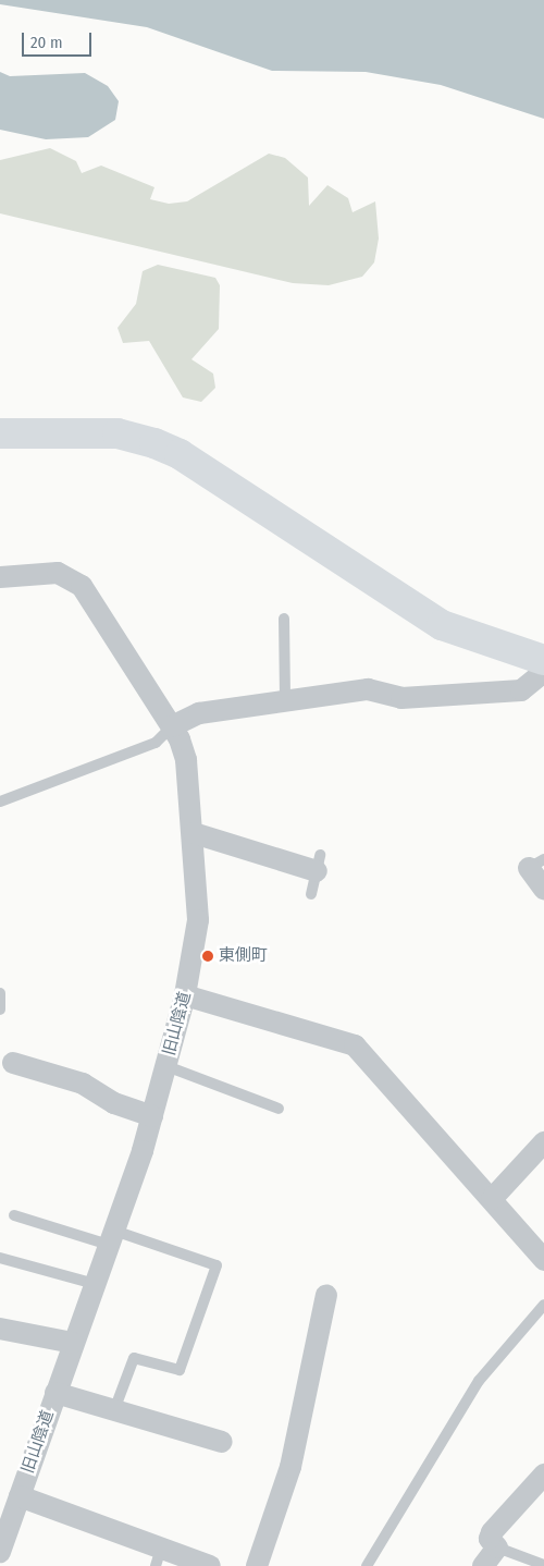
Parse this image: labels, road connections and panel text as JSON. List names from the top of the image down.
{
  "streets": {
    "street": ["旧山陰道"]
  },
  "places": ["東側町"],
  "scale_bar": "20 m"
}
